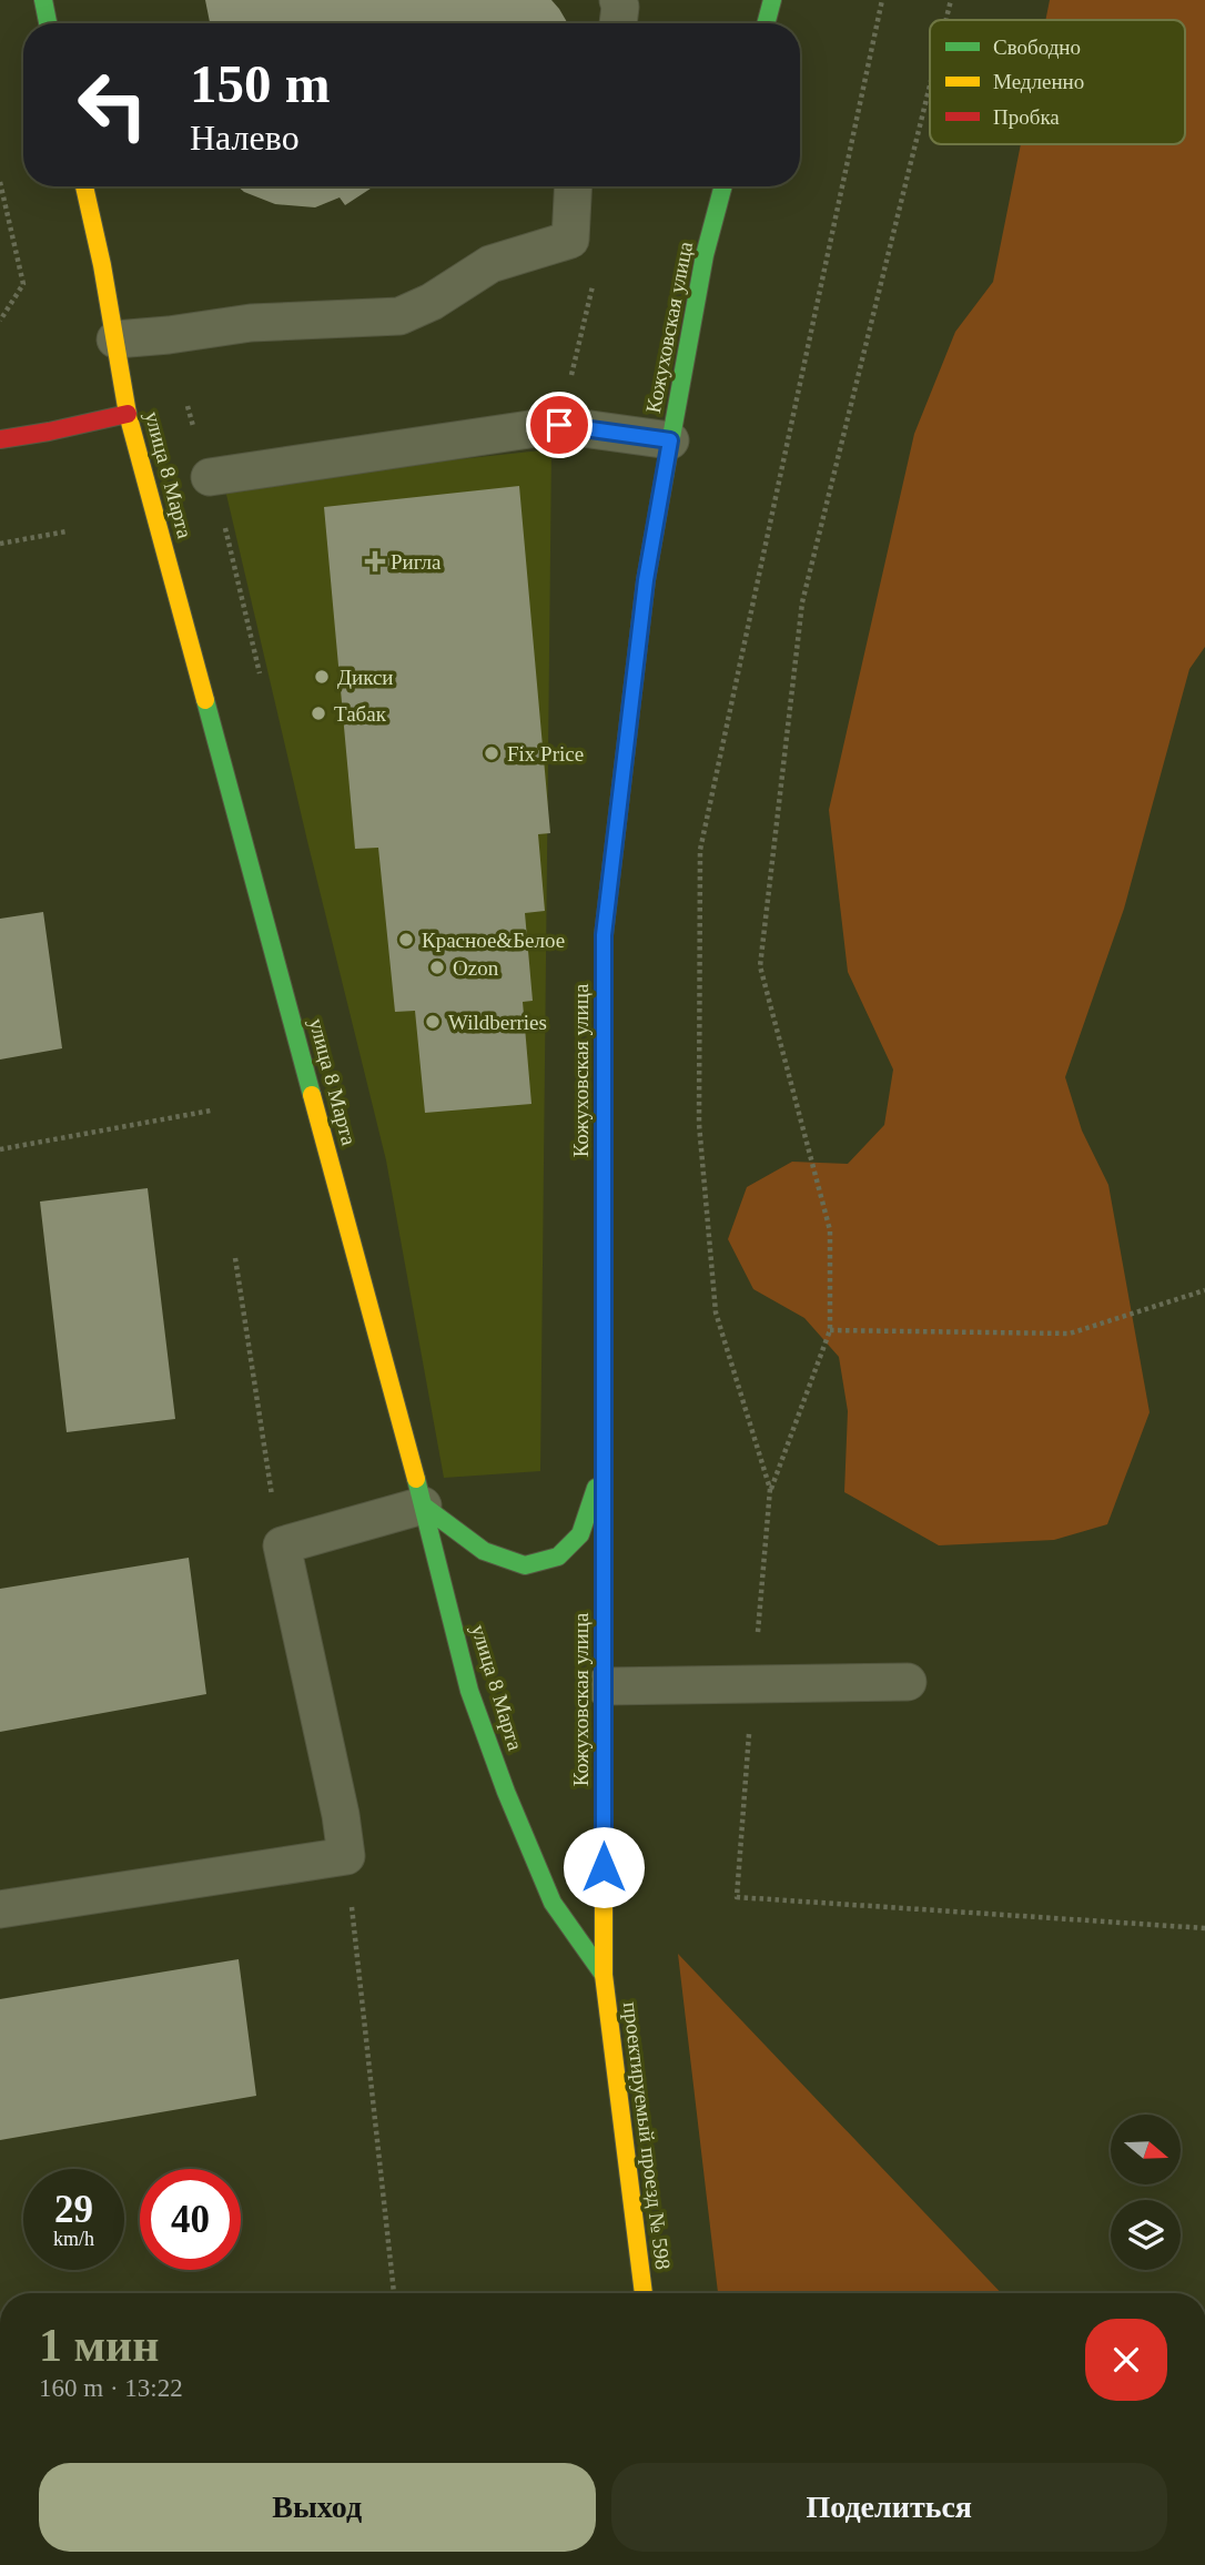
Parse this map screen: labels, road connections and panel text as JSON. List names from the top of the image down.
{
  "streets": {
    "street": ["Кожуховская улица", "улица 8 Марта", "проектируемый проезд № 598"]
  },
  "crossings": [
    ["Кожуховская улица", "улица 8 Марта"],
    ["Кожуховская улица", "проектируемый проезд № 598"],
    ["улица 8 Марта", "проектируемый проезд № 598"]
  ],
  "places": {
    "health": ["Ригла"],
    "other": [
      "Дикси",
      "Табак",
      "Fix Price",
      "Красное&Белое",
      "Ozon",
      "Wildberries"
    ]
  },
  "legend": ["Свободно", "Медленно", "Пробка"],
  "north": "right",
  "page": {
    "turn": ["150 m", "Налево"],
    "speed": "29 km/h",
    "limit": "40",
    "heading": ["1 мин", "160 m · 13:22"],
    "buttons": ["Выход", "Поделиться"]
  }
}
